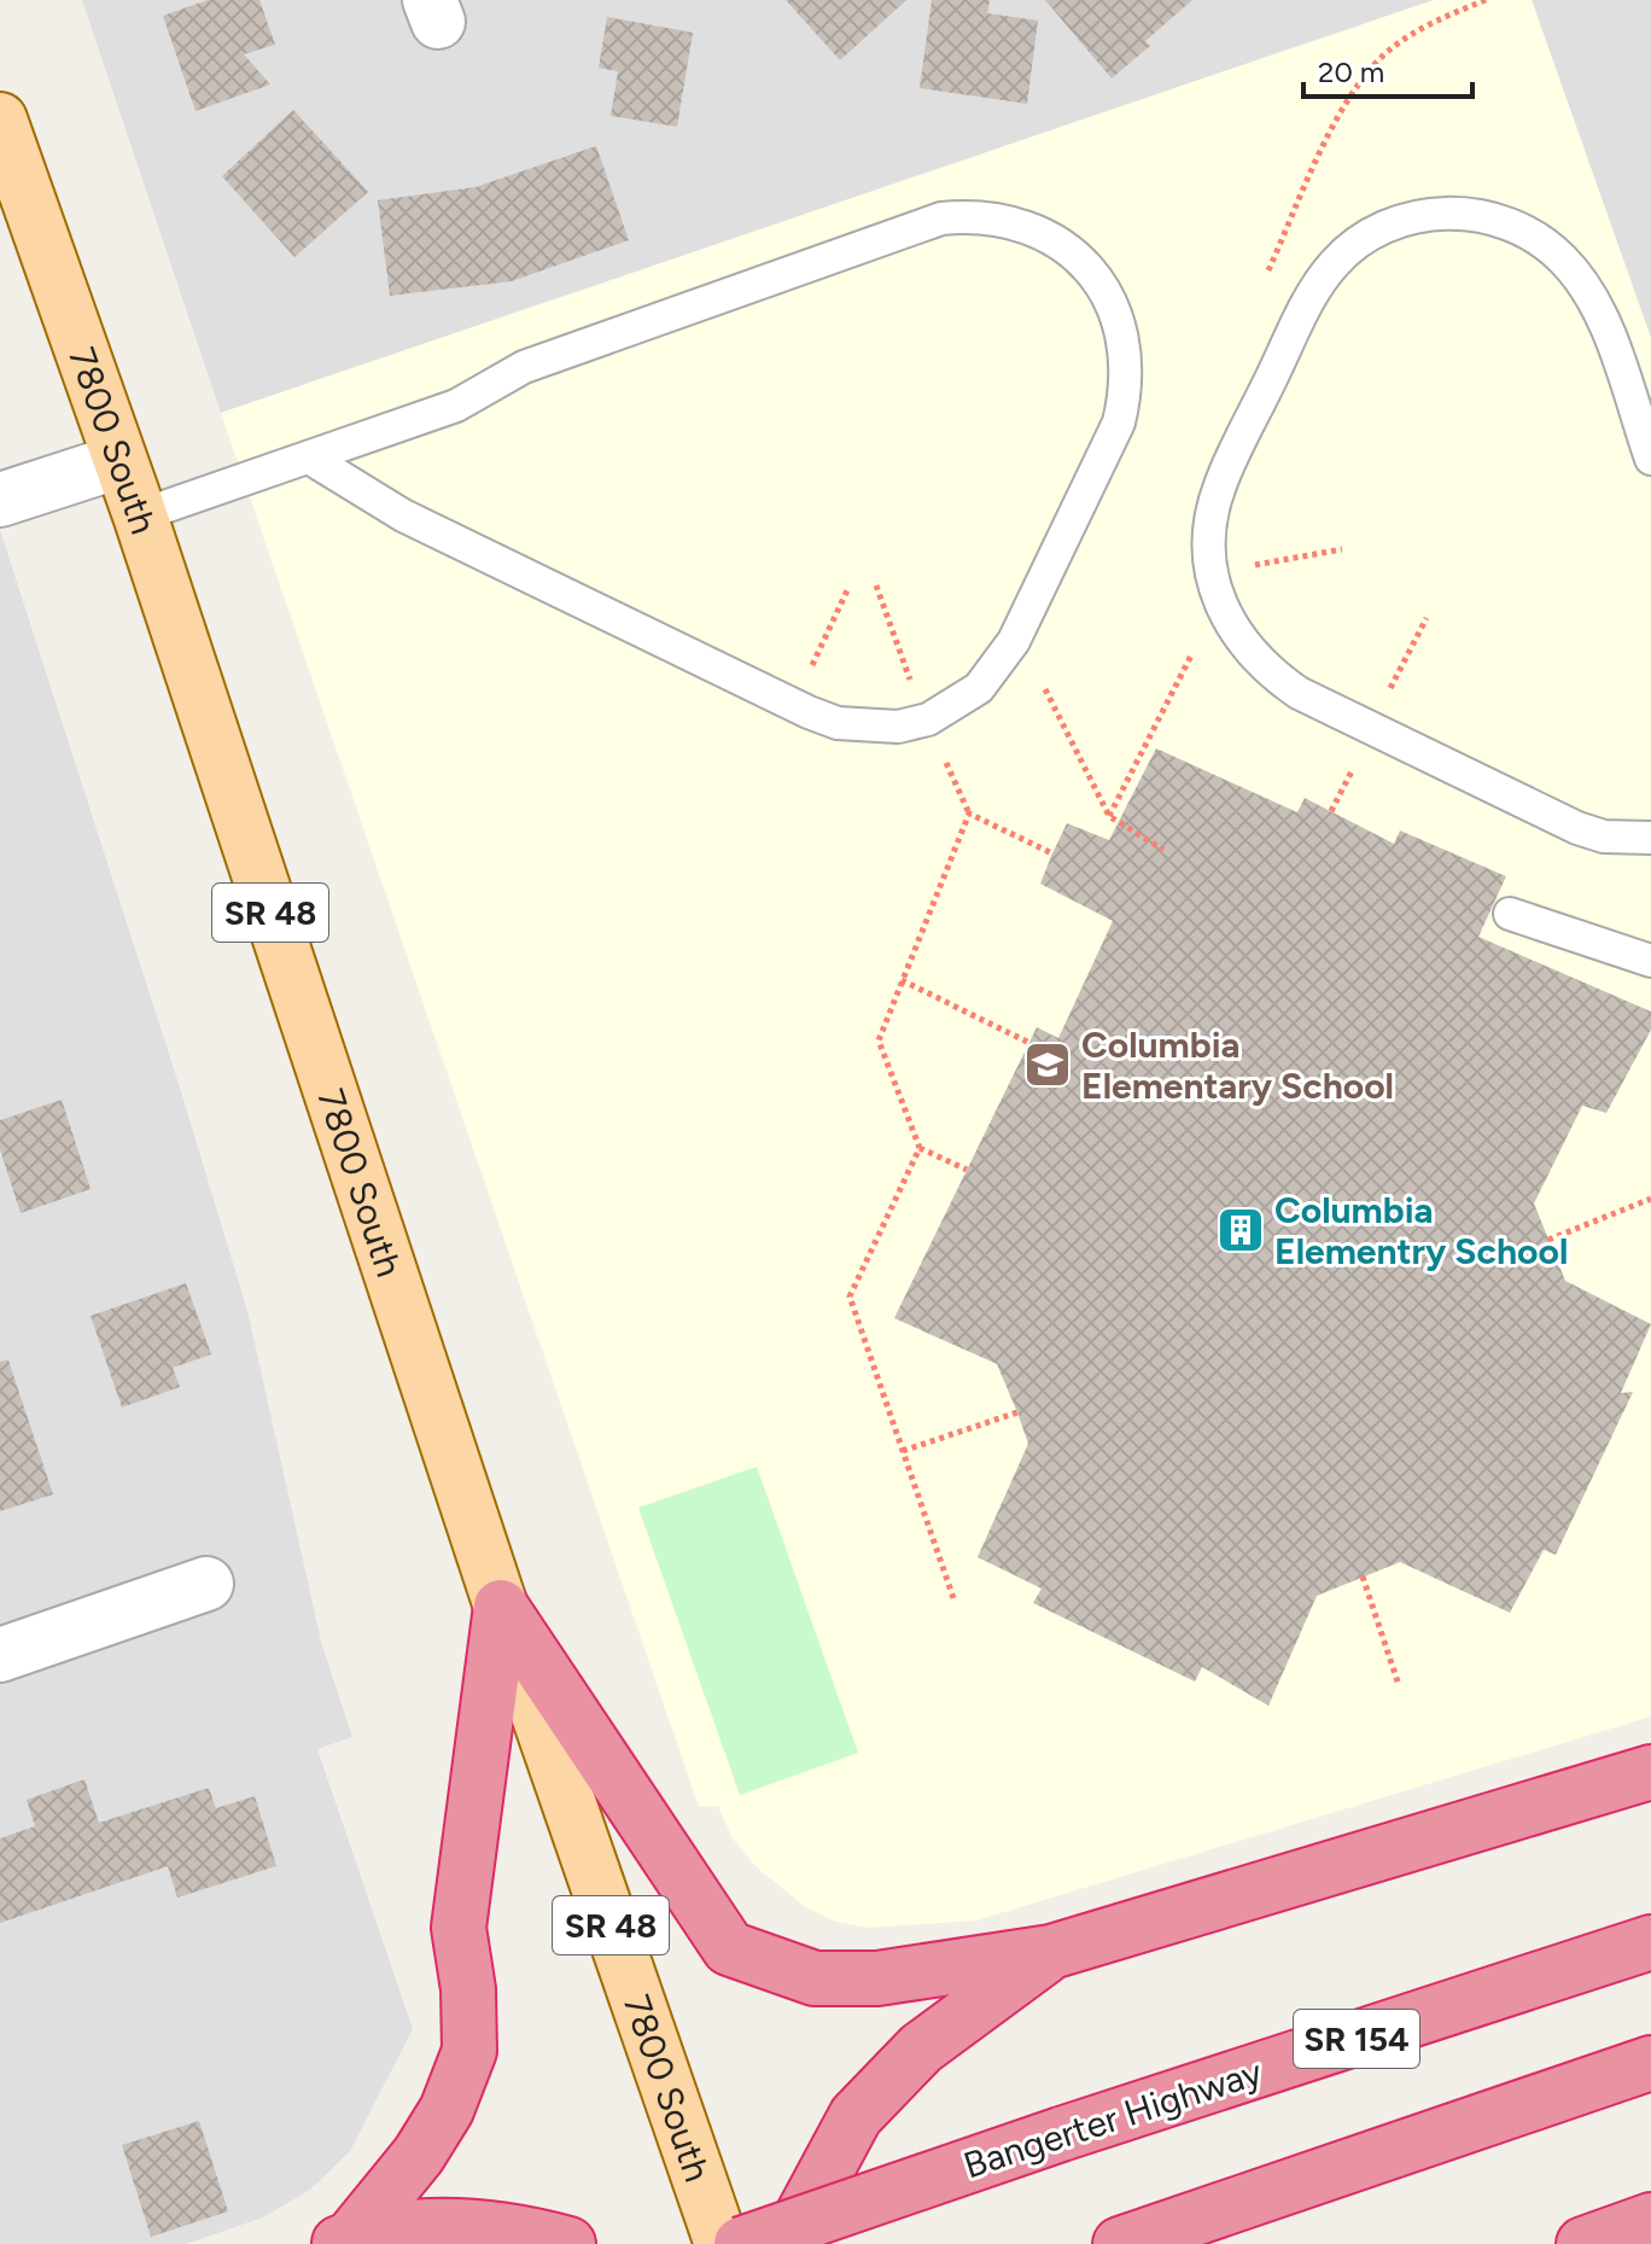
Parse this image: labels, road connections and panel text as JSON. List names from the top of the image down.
{
  "streets": {
    "highway": ["SR 154", "Bangerter Highway"],
    "main road": ["7800 South", "SR 48"]
  },
  "places": {
    "school or university": ["Columbia Elementary School"],
    "building": ["Columbia Elementry School"]
  },
  "scale_bar": "20 m"
}
